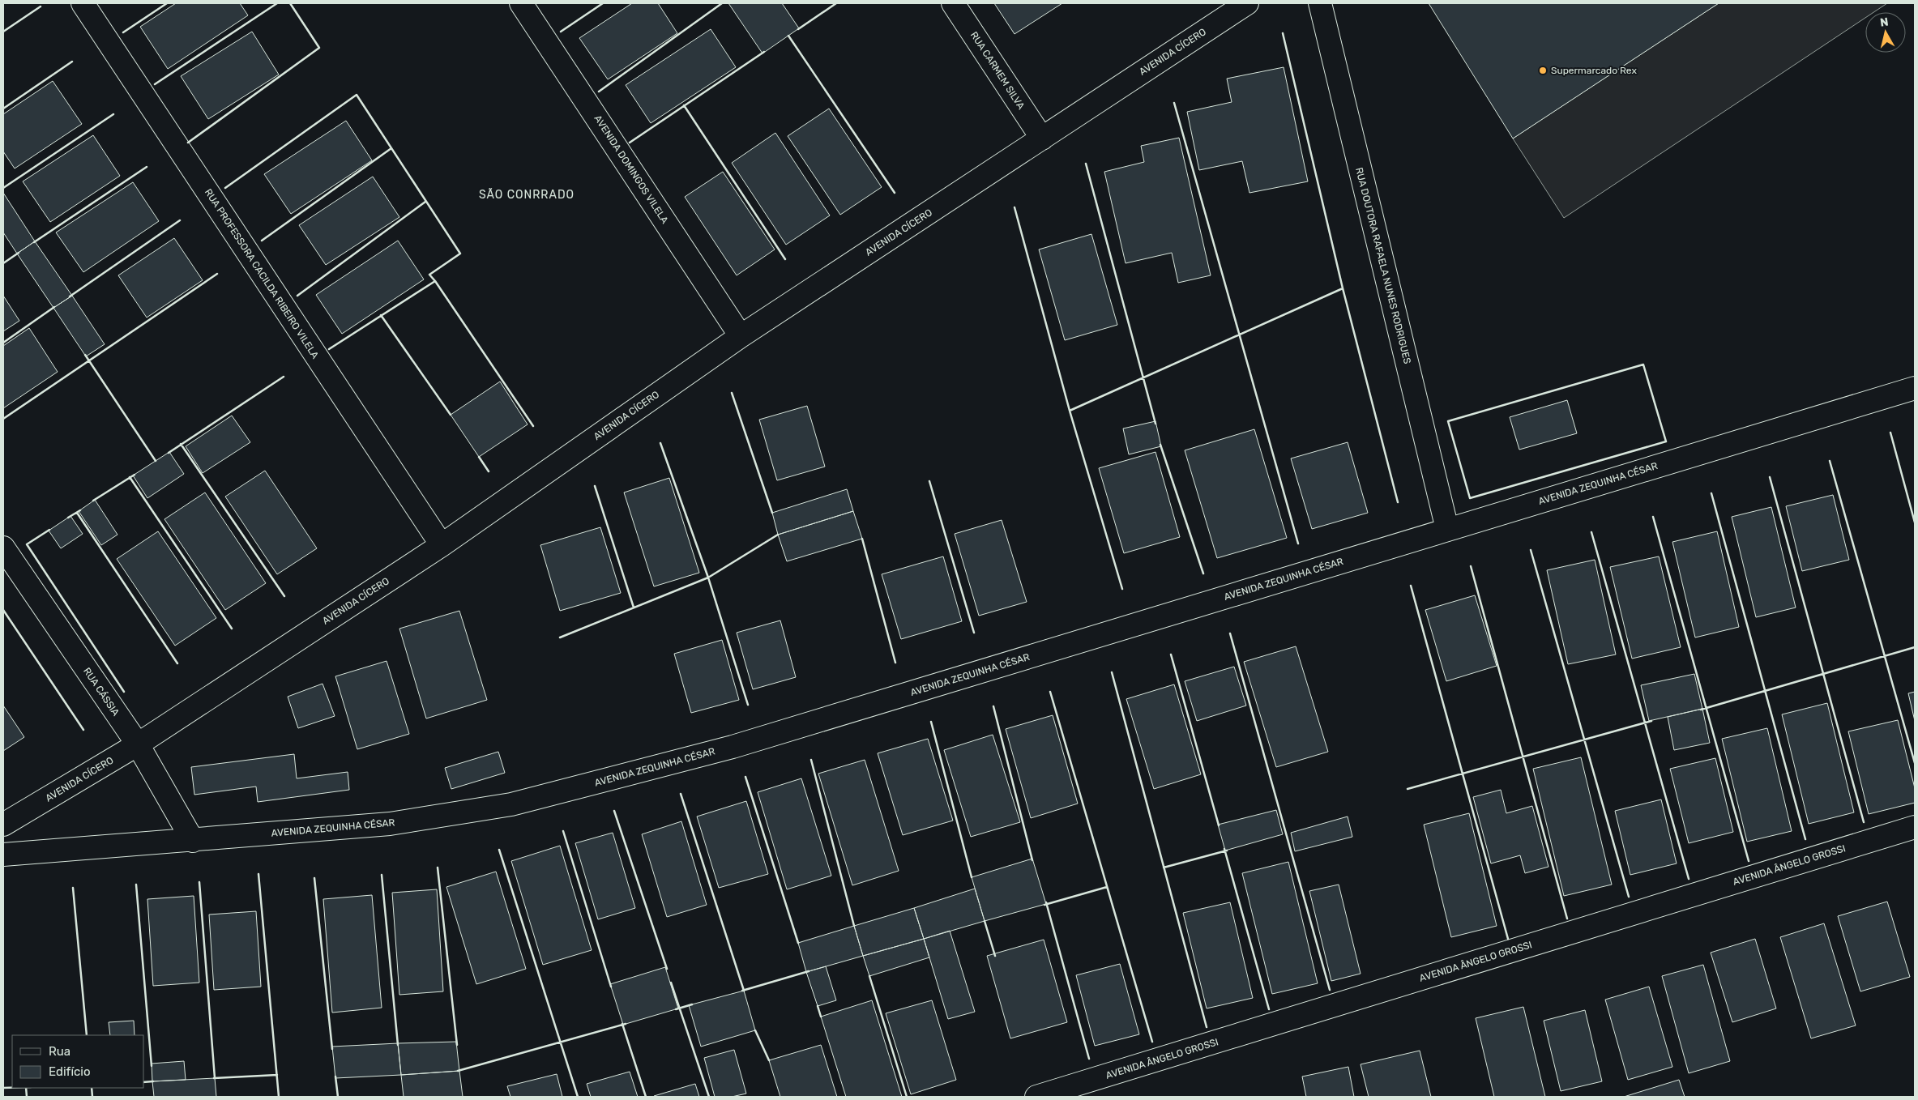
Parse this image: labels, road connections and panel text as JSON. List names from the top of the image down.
{
  "streets": {
    "street": [
      "AVENIDA CÍCERO",
      "RUA CARMEM SILVA",
      "AVENIDA DOMINGOS VILELA",
      "RUA DOUTORA RAFAELA NUNES RODRIGUES",
      "RUA PROFESSORA CACILDA RIBEIRO VILELA",
      "AVENIDA ZEQUINHA CÉSAR",
      "RUA CÁSSIA",
      "AVENIDA ÂNGELO GROSSI"
    ]
  },
  "crossings": [
    ["AVENIDA CÍCERO", "RUA CARMEM SILVA"],
    ["AVENIDA CÍCERO", "AVENIDA DOMINGOS VILELA"],
    ["AVENIDA CÍCERO", "RUA PROFESSORA CACILDA RIBEIRO VILELA"],
    ["AVENIDA CÍCERO", "RUA CÁSSIA"],
    ["RUA DOUTORA RAFAELA NUNES RODRIGUES", "AVENIDA ZEQUINHA CÉSAR"],
    ["AVENIDA ZEQUINHA CÉSAR", "RUA CÁSSIA"]
  ],
  "districts": ["SÃO CONRRADO"],
  "places": ["Supermarcado Rex"],
  "legend": ["Rua", "Edifício"],
  "north": "top"
}
